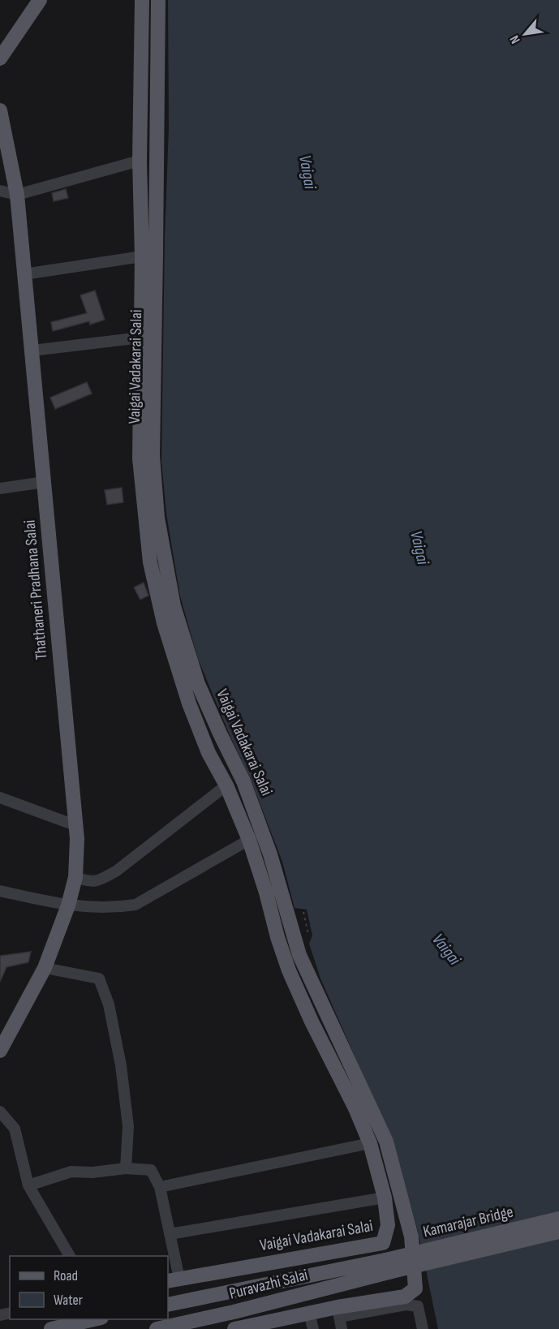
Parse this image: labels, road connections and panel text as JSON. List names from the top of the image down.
{
  "streets": {
    "main road": [
      "Vaigai Vadakarai Salai",
      "Thathaneri Pradhana Salai",
      "Kamarajar Bridge",
      "Puravazhi Salai"
    ]
  },
  "crossings": [
    ["Kamarajar Bridge", "Puravazhi Salai"]
  ],
  "water": ["Vaigai"],
  "legend": ["Road", "Water"],
  "north": "bottom left"
}
